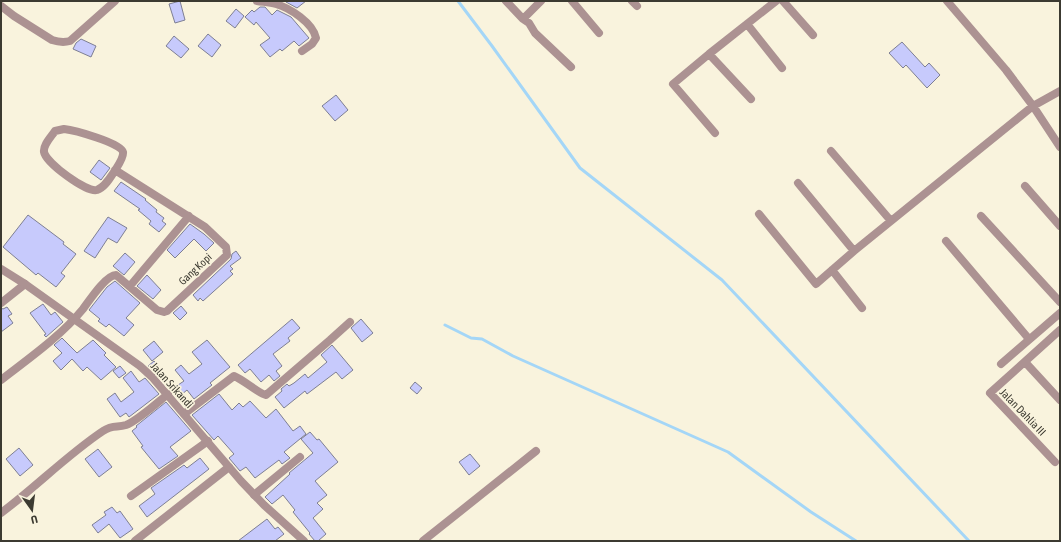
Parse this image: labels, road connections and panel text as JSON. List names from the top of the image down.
{
  "streets": {
    "street": ["Gang Kopi", "Jalan Srikandi", "Jalan Dahlia III"]
  },
  "crossings": [
    ["Gang Kopi", "Jalan Srikandi"]
  ],
  "north": "bottom"
}
